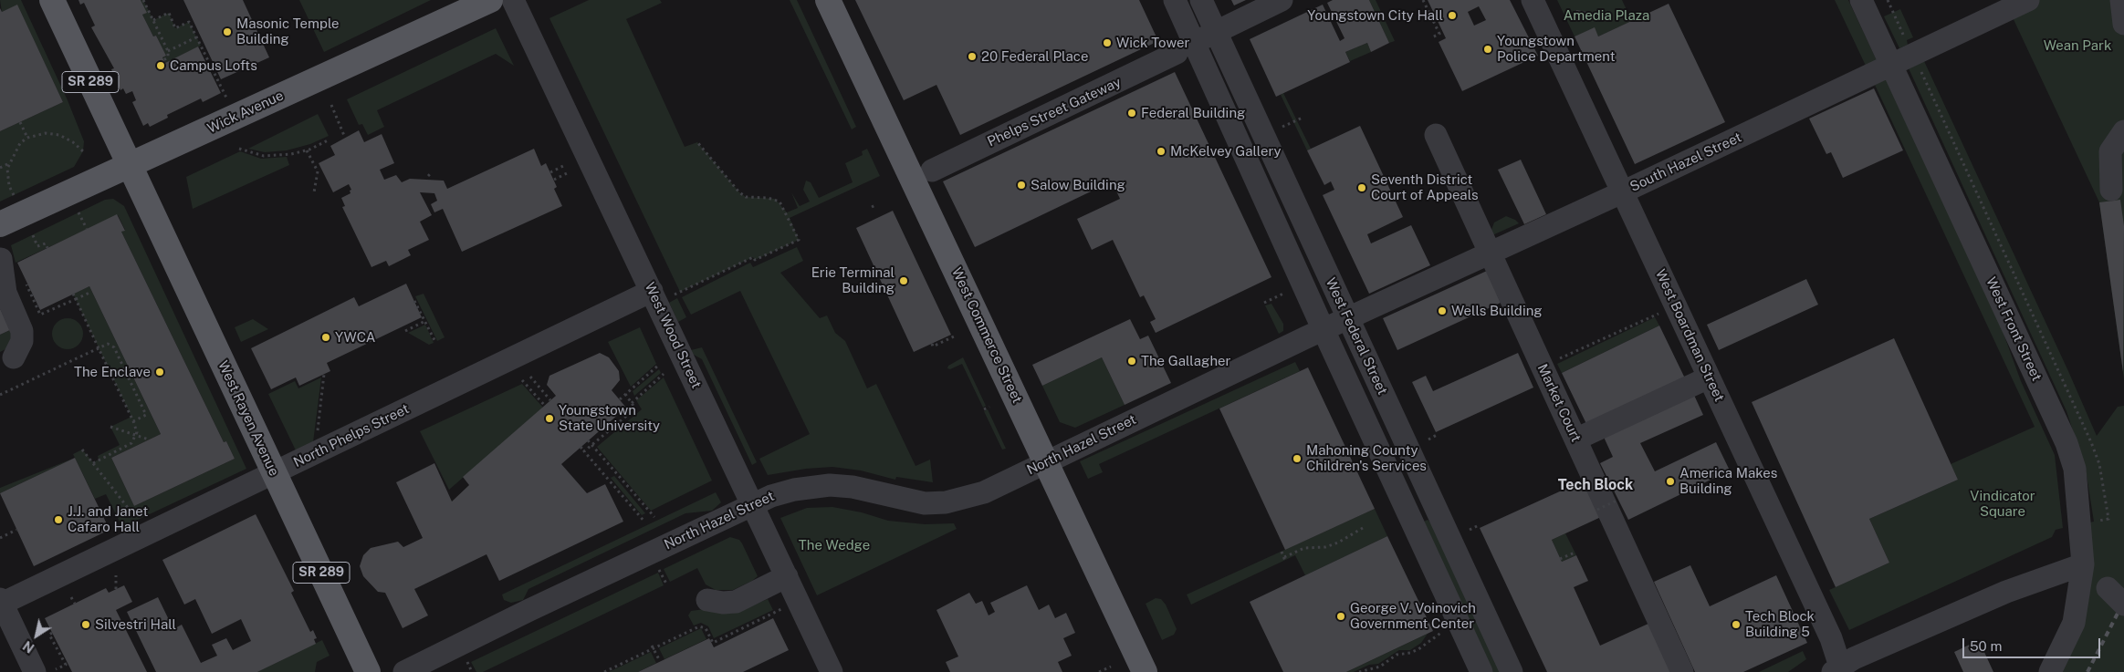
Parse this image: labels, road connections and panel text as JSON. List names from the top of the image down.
{
  "streets": {
    "main road": [
      "SR 289",
      "Wick Avenue",
      "West Commerce Street",
      "West Rayen Avenue"
    ],
    "street": [
      "Phelps Street Gateway",
      "South Hazel Street",
      "West Front Street",
      "West Wood Street",
      "West Boardman Street",
      "West Federal Street",
      "Market Court",
      "North Phelps Street",
      "North Hazel Street"
    ]
  },
  "crossings": [
    ["SR 289", "Wick Avenue"],
    ["SR 289", "West Rayen Avenue"],
    ["Wick Avenue", "West Rayen Avenue"],
    ["Phelps Street Gateway", "West Federal Street"],
    ["South Hazel Street", "West Front Street"],
    ["South Hazel Street", "West Boardman Street"],
    ["South Hazel Street", "West Federal Street"],
    ["South Hazel Street", "Market Court"],
    ["South Hazel Street", "North Hazel Street"],
    ["West Wood Street", "North Phelps Street"],
    ["West Wood Street", "North Hazel Street"],
    ["West Commerce Street", "North Hazel Street"],
    ["West Federal Street", "North Hazel Street"],
    ["West Rayen Avenue", "North Phelps Street"]
  ],
  "districts": ["Tech Block"],
  "parks": [
    "Amedia Plaza",
    "Wean Park",
    "Vindicator Square",
    "The Wedge"
  ],
  "places": [
    "Youngstown City Hall",
    "Masonic Temple Building",
    "Wick Tower",
    "Youngstown Police Department",
    "20 Federal Place",
    "Campus Lofts",
    "Federal Building",
    "McKelvey Gallery",
    "Salow Building",
    "Seventh District Court of Appeals",
    "Erie Terminal Building",
    "Wells Building",
    "YWCA",
    "The Gallagher",
    "The Enclave",
    "Youngstown State University",
    "Mahoning County Children's Services",
    "America Makes Building",
    "J.J. and Janet Cafaro Hall",
    "George V. Voinovich Government Center",
    "Silvestri Hall",
    "Tech Block Building 5"
  ],
  "scale_bar": "50 m",
  "north": "bottom left"
}
